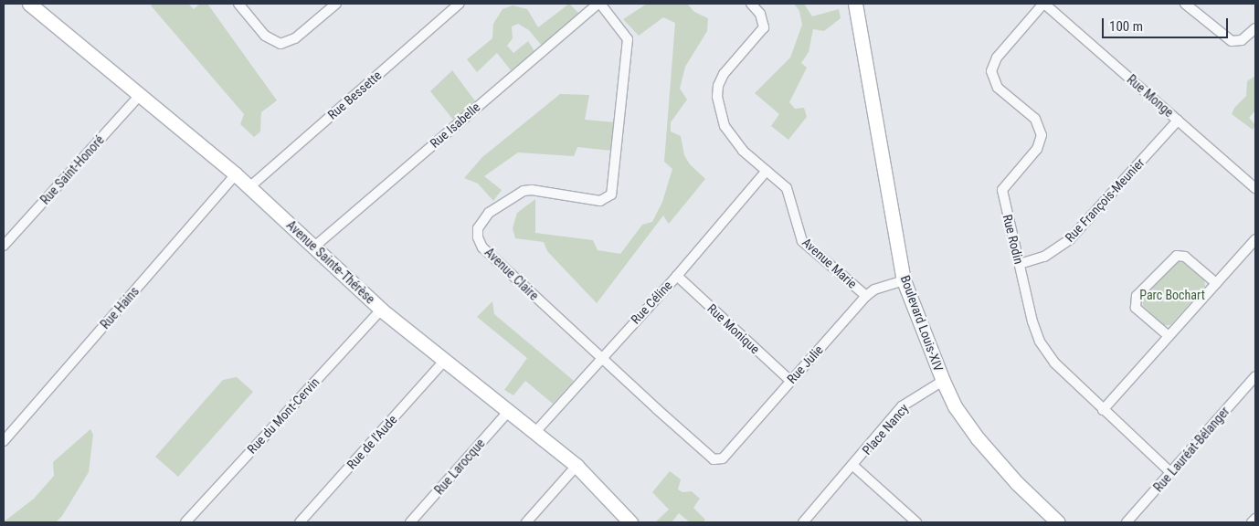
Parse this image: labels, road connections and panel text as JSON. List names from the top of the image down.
{
  "streets": {
    "street": [
      "Rue Bessette",
      "Rue Monge",
      "Rue Isabelle",
      "Rue Saint-Honoré",
      "Rue François-Meunier",
      "Rue Rodin",
      "Avenue Sainte-Thérèse",
      "Avenue Marie",
      "Avenue Claire",
      "Rue Céline",
      "Rue Hains",
      "Boulevard Louis-XIV",
      "Rue Monique",
      "Rue Julie",
      "Rue du Mont-Cervin",
      "Place Nancy",
      "Rue de l'Aude",
      "Rue Lauréat-Bélanger",
      "Rue Larocque"
    ]
  },
  "crossings": [
    ["Rue Bessette", "Avenue Sainte-Thérèse"],
    ["Rue Monge", "Rue François-Meunier"],
    ["Rue Monge", "Rue Rodin"],
    ["Rue Isabelle", "Avenue Sainte-Thérèse"],
    ["Rue Isabelle", "Avenue Claire"],
    ["Rue Saint-Honoré", "Avenue Sainte-Thérèse"],
    ["Rue François-Meunier", "Rue Rodin"],
    ["Rue Rodin", "Rue Lauréat-Bélanger"],
    ["Avenue Sainte-Thérèse", "Rue Céline"],
    ["Avenue Sainte-Thérèse", "Rue Hains"],
    ["Avenue Sainte-Thérèse", "Rue du Mont-Cervin"],
    ["Avenue Sainte-Thérèse", "Rue de l'Aude"],
    ["Avenue Sainte-Thérèse", "Rue Larocque"],
    ["Avenue Marie", "Rue Céline"],
    ["Avenue Marie", "Rue Julie"],
    ["Avenue Claire", "Rue Céline"],
    ["Avenue Claire", "Rue Julie"],
    ["Rue Céline", "Rue Monique"],
    ["Boulevard Louis-XIV", "Rue Julie"],
    ["Boulevard Louis-XIV", "Place Nancy"],
    ["Rue Monique", "Rue Julie"]
  ],
  "parks": ["Parc Bochart"],
  "scale_bar": "100 m"
}
